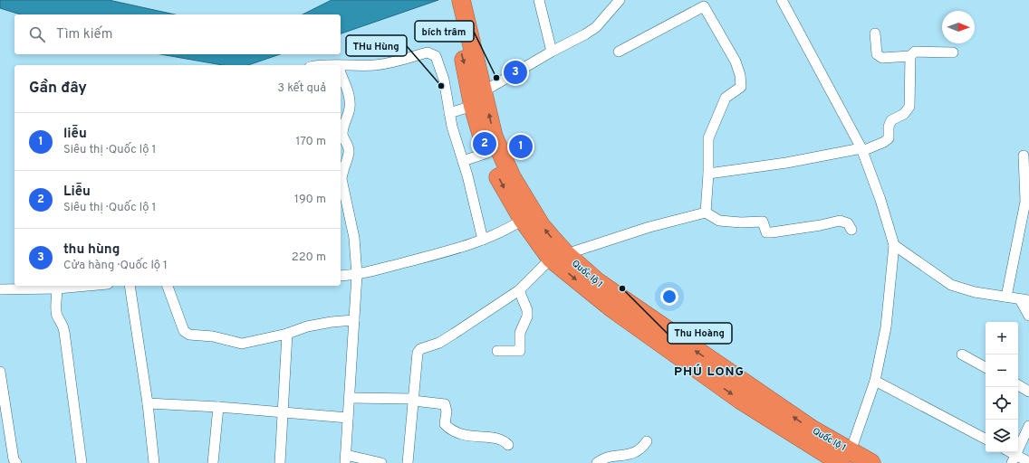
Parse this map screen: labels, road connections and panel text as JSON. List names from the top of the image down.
{
  "streets": {
    "highway": ["Quốc lộ 1"]
  },
  "districts": ["PHÚ LONG"],
  "places": ["bích trâm", "THu Hùng", "Thu Hoàng"],
  "north": "right",
  "page": {
    "search": "Tìm kiếm",
    "pins": ["3", "2", "1"],
    "heading": ["Gần đây", "3 kết quả"],
    "list": [
      {
        "mark": "1",
        "name": "liễu",
        "note": "Siêu thị · Quốc lộ 1",
        "value": "170 m"
      },
      {
        "mark": "2",
        "name": "Liễu",
        "note": "Siêu thị · Quốc lộ 1",
        "value": "190 m"
      },
      {
        "mark": "3",
        "name": "thu hùng",
        "note": "Cửa hàng · Quốc lộ 1",
        "value": "220 m"
      }
    ],
    "map_buttons": ["+", "−"]
  }
}
